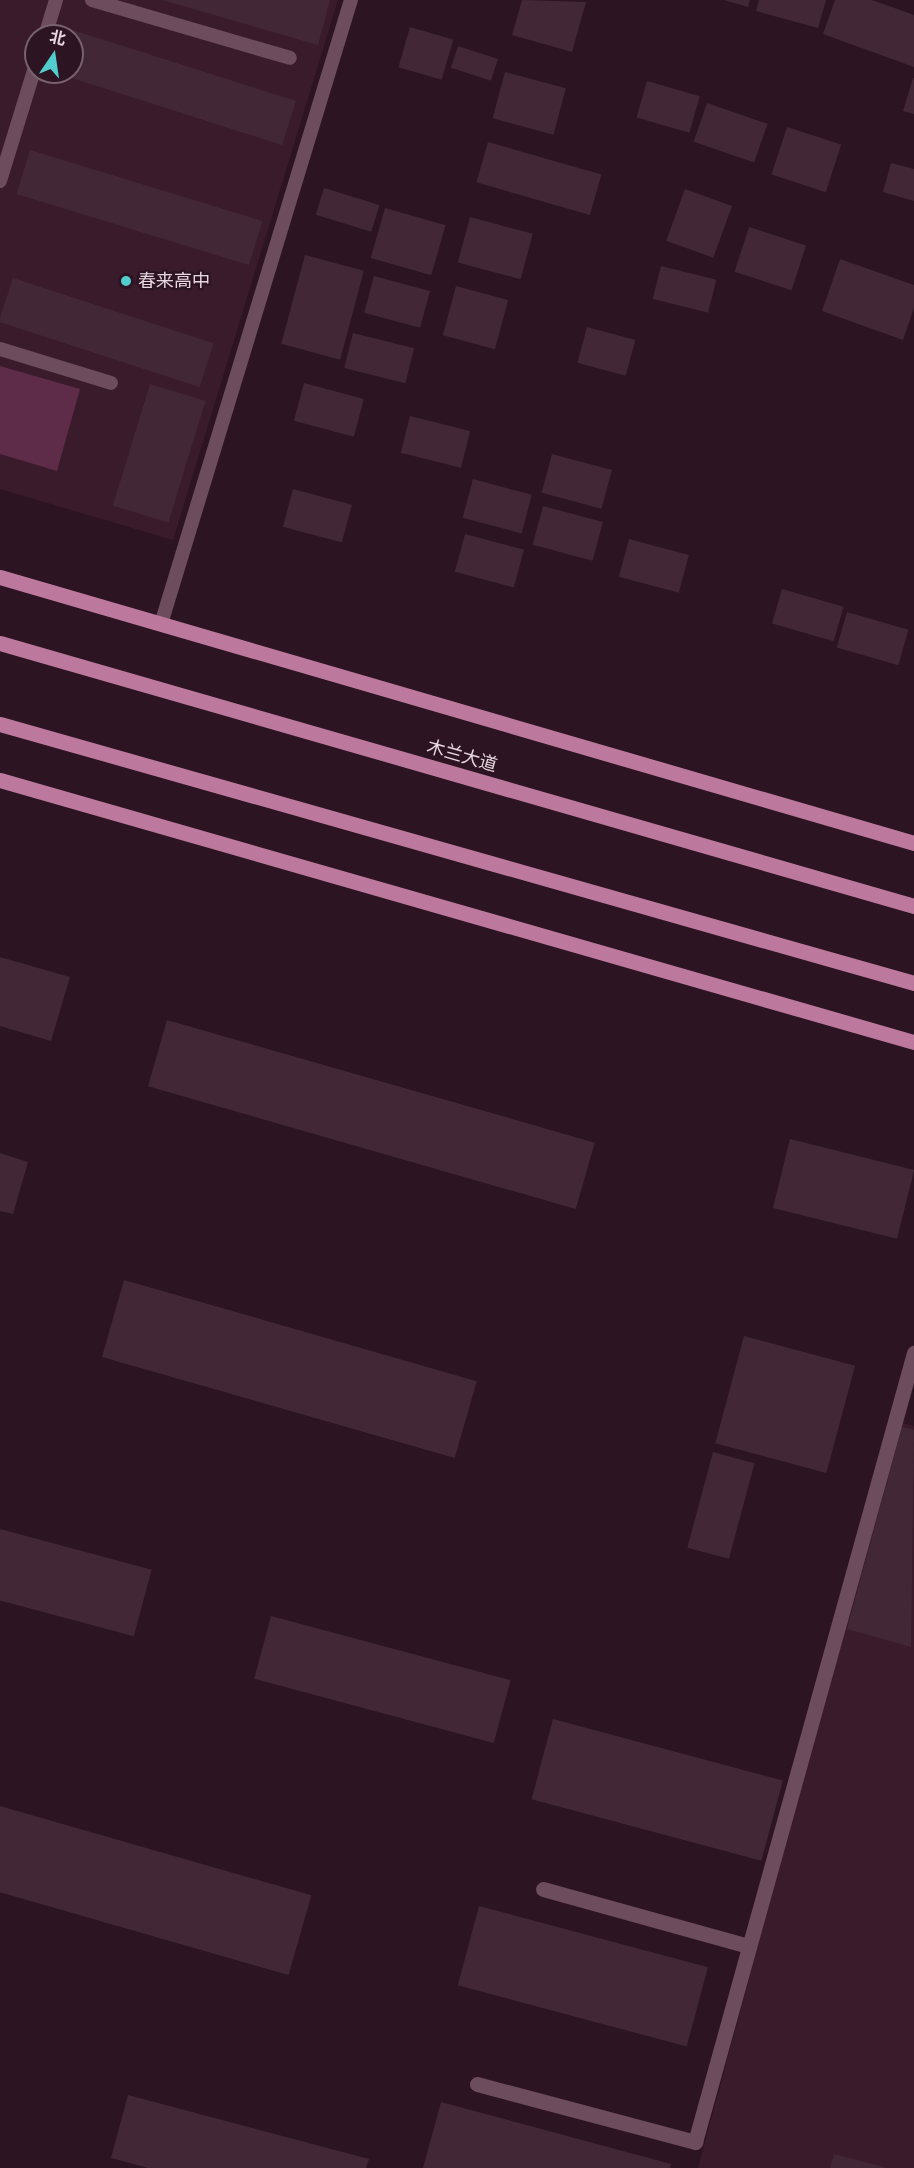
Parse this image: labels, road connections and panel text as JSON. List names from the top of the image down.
{
  "streets": {
    "main road": ["木兰大道"]
  },
  "places": ["春来高中"],
  "north": "top"
}
